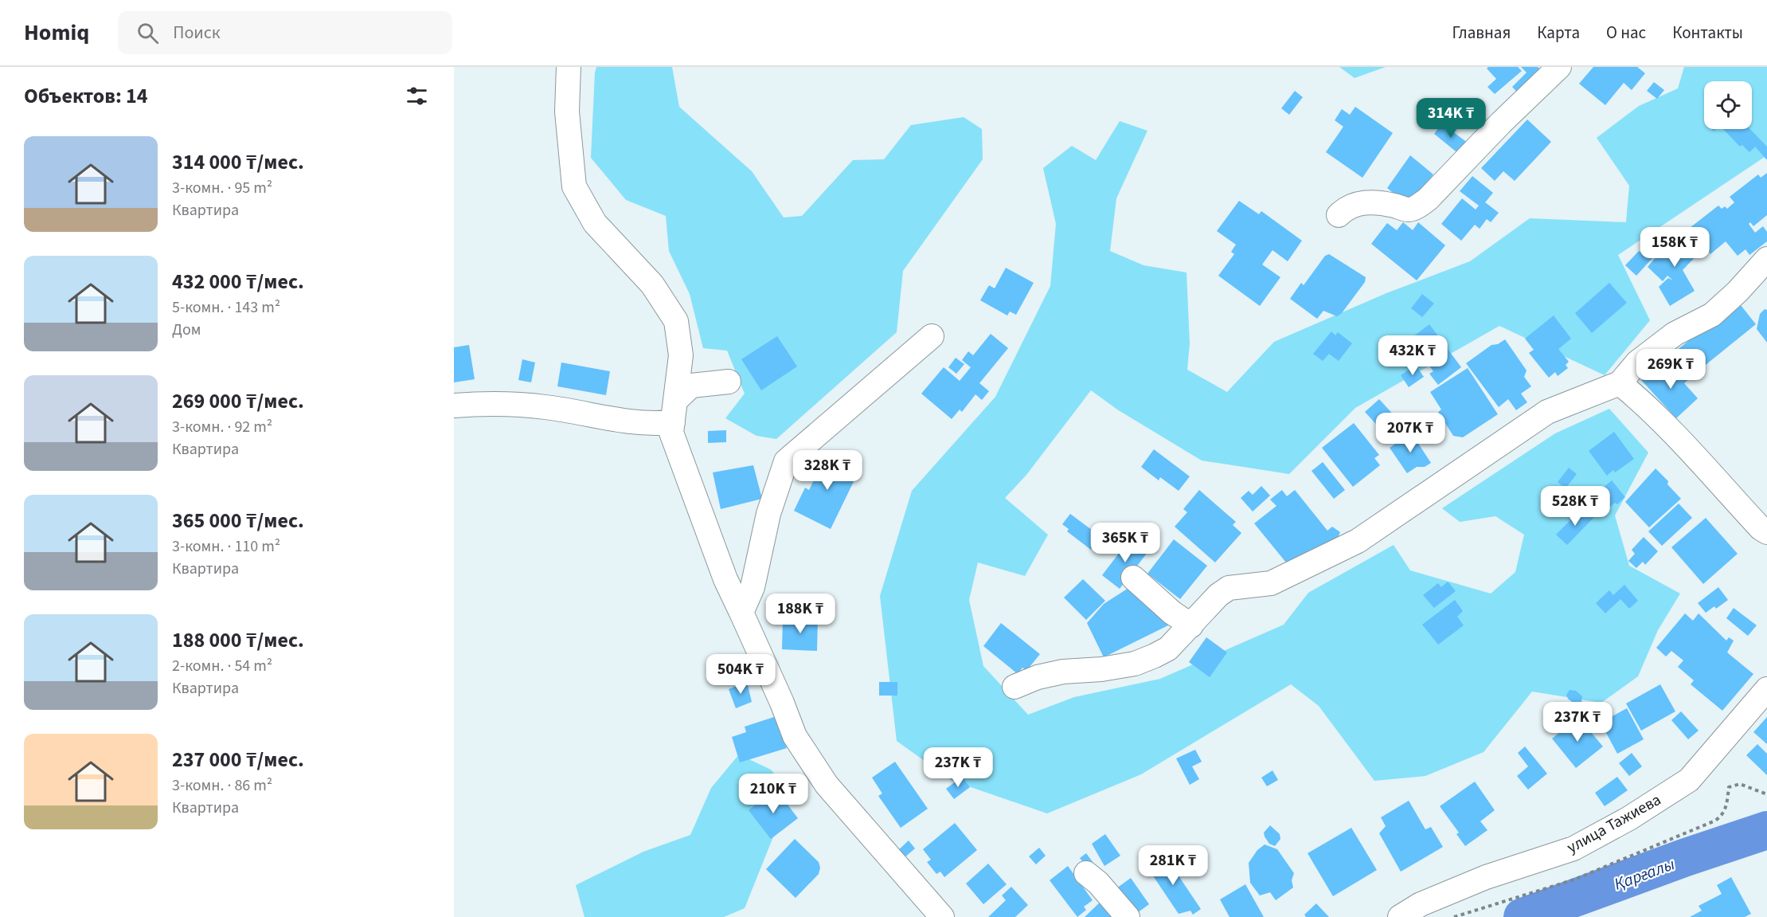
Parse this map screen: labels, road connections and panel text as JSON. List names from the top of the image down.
{
  "streets": {
    "street": ["улица Тажиева"]
  },
  "water": ["Қарғалы"],
  "page": {
    "header": "Homiq",
    "search": "Поиск",
    "nav": [
      "Главная",
      "Карта",
      "О нас",
      "Контакты"
    ],
    "heading": "Объектов: 14",
    "price": [
      "314K ₸",
      "158K ₸",
      "432K ₸",
      "269K ₸",
      "207K ₸",
      "328K ₸",
      "528K ₸",
      "365K ₸",
      "188K ₸",
      "504K ₸",
      "237K ₸",
      "237K ₸",
      "210K ₸",
      "281K ₸"
    ],
    "list": [
      {
        "name": "314 000 ₸/мес.",
        "note": "3-комн. · 95 m² · Квартира"
      },
      {
        "name": "432 000 ₸/мес.",
        "note": "5-комн. · 143 m² · Дом"
      },
      {
        "name": "269 000 ₸/мес.",
        "note": "3-комн. · 92 m² · Квартира"
      },
      {
        "name": "365 000 ₸/мес.",
        "note": "3-комн. · 110 m² · Квартира"
      },
      {
        "name": "188 000 ₸/мес.",
        "note": "2-комн. · 54 m² · Квартира"
      },
      {
        "name": "237 000 ₸/мес.",
        "note": "3-комн. · 86 m² · Квартира"
      }
    ]
  }
}
